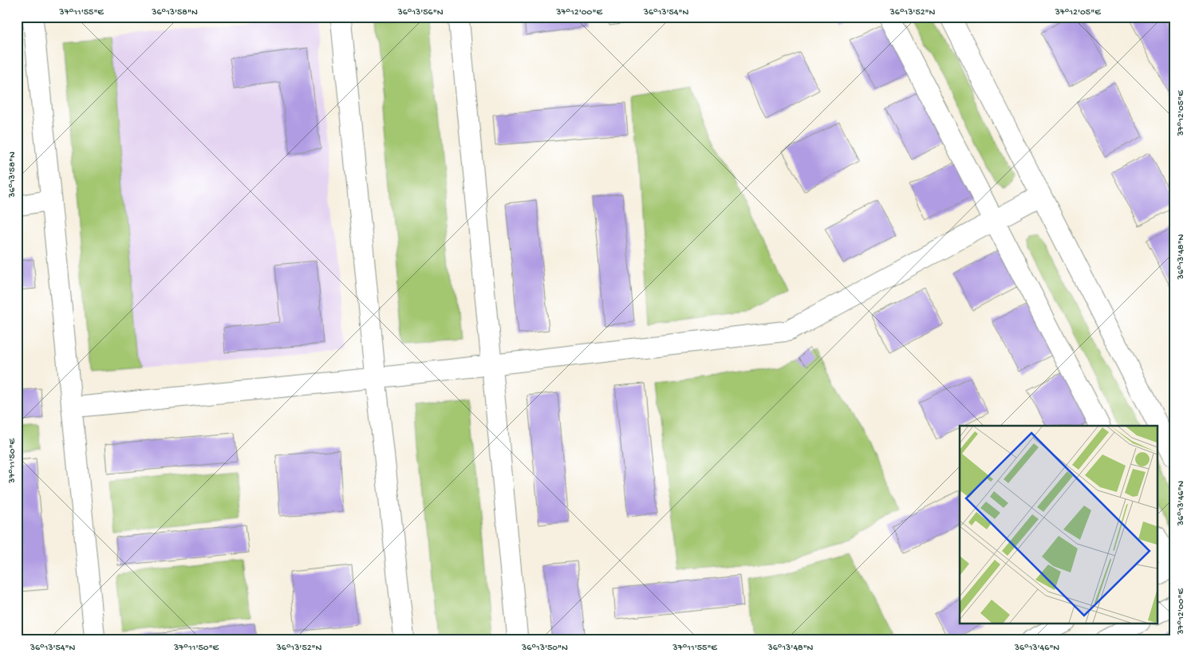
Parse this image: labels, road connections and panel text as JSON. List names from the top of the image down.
{
  "coordinates": [
    "37°11'55\"E",
    "36°13'58\"N",
    "36°13'56\"N",
    "37°12'00\"E",
    "36°13'54\"N",
    "36°13'52\"N",
    "37°12'05\"E",
    "36°13'48\"N",
    "37°11'50\"E",
    "36°13'46\"N",
    "36°13'50\"N"
  ]
}
